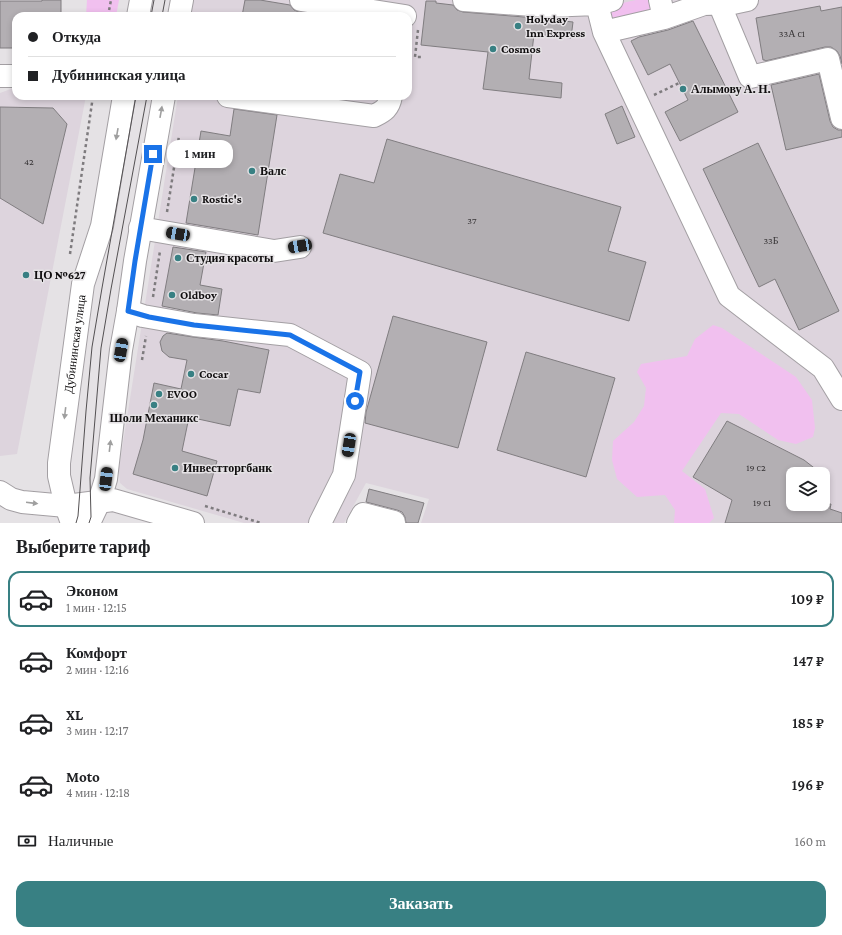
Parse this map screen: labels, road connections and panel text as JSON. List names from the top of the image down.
{
  "streets": {
    "main road": ["Дубининская улица"]
  },
  "places": [
    "Holyday Inn Express",
    "Cosmos",
    "Алымову А. Н.",
    "Валс",
    "Rostic's",
    "Студия красоты",
    "ЦО №627",
    "Oldboy",
    "Cocar",
    "EVOO",
    "Шоли Механикс",
    "Инвестторгбанк"
  ],
  "house_numbers": [
    "33А с1",
    "42",
    "37",
    "33Б",
    "19 с2",
    "19 с1"
  ],
  "page": {
    "banner": ["Откуда", "Дубининская улица"],
    "bubble": "1 мин",
    "heading": "Выберите тариф",
    "list": [
      {
        "name": "Эконом",
        "note": "1 мин · 12:15",
        "value": "109 ₽"
      },
      {
        "name": "Комфорт",
        "note": "2 мин · 12:16",
        "value": "147 ₽"
      },
      {
        "name": "XL",
        "note": "3 мин · 12:17",
        "value": "185 ₽"
      },
      {
        "name": "Moto",
        "note": "4 мин · 12:18",
        "value": "196 ₽"
      }
    ],
    "pay": ["Наличные", "160 m"],
    "buttons": "Заказать"
  }
}
